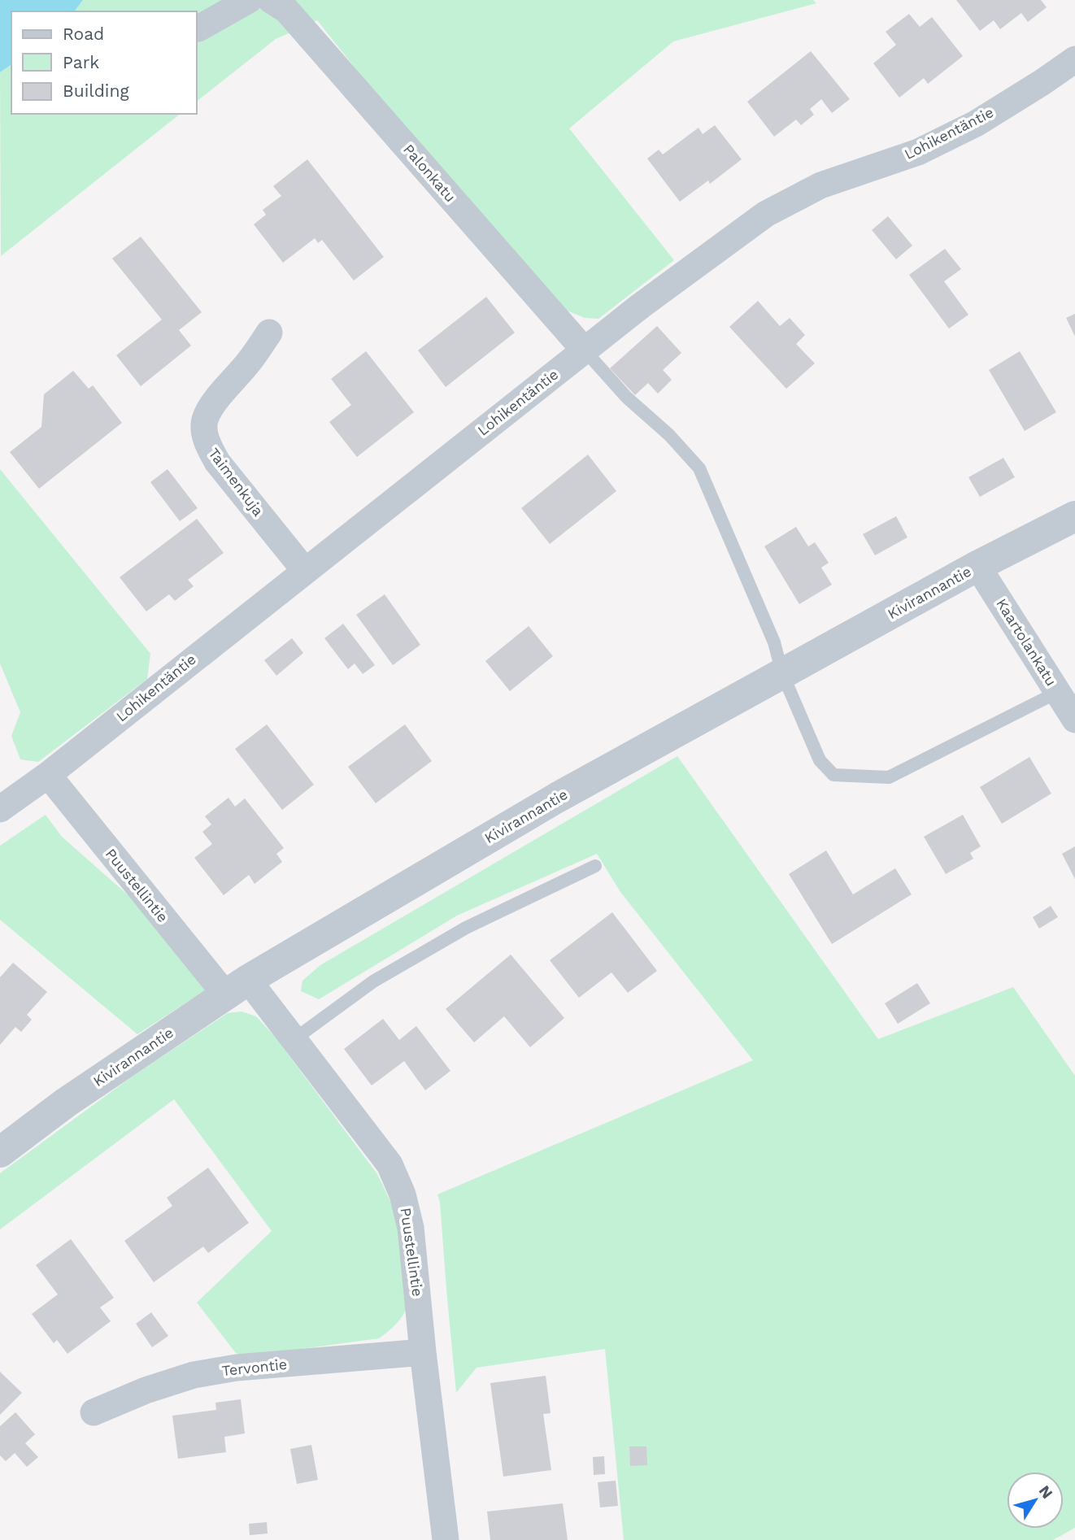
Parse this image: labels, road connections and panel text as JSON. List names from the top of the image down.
{
  "streets": {
    "street": [
      "Lohikentäntie",
      "Palonkatu",
      "Taimenkuja",
      "Kivirannantie",
      "Kaartolankatu",
      "Puustellintie",
      "Tervontie"
    ]
  },
  "crossings": [
    ["Lohikentäntie", "Palonkatu"],
    ["Lohikentäntie", "Taimenkuja"],
    ["Lohikentäntie", "Puustellintie"],
    ["Kivirannantie", "Kaartolankatu"],
    ["Kivirannantie", "Puustellintie"],
    ["Puustellintie", "Tervontie"]
  ],
  "legend": ["Road", "Park", "Building"],
  "north": "top right"
}
